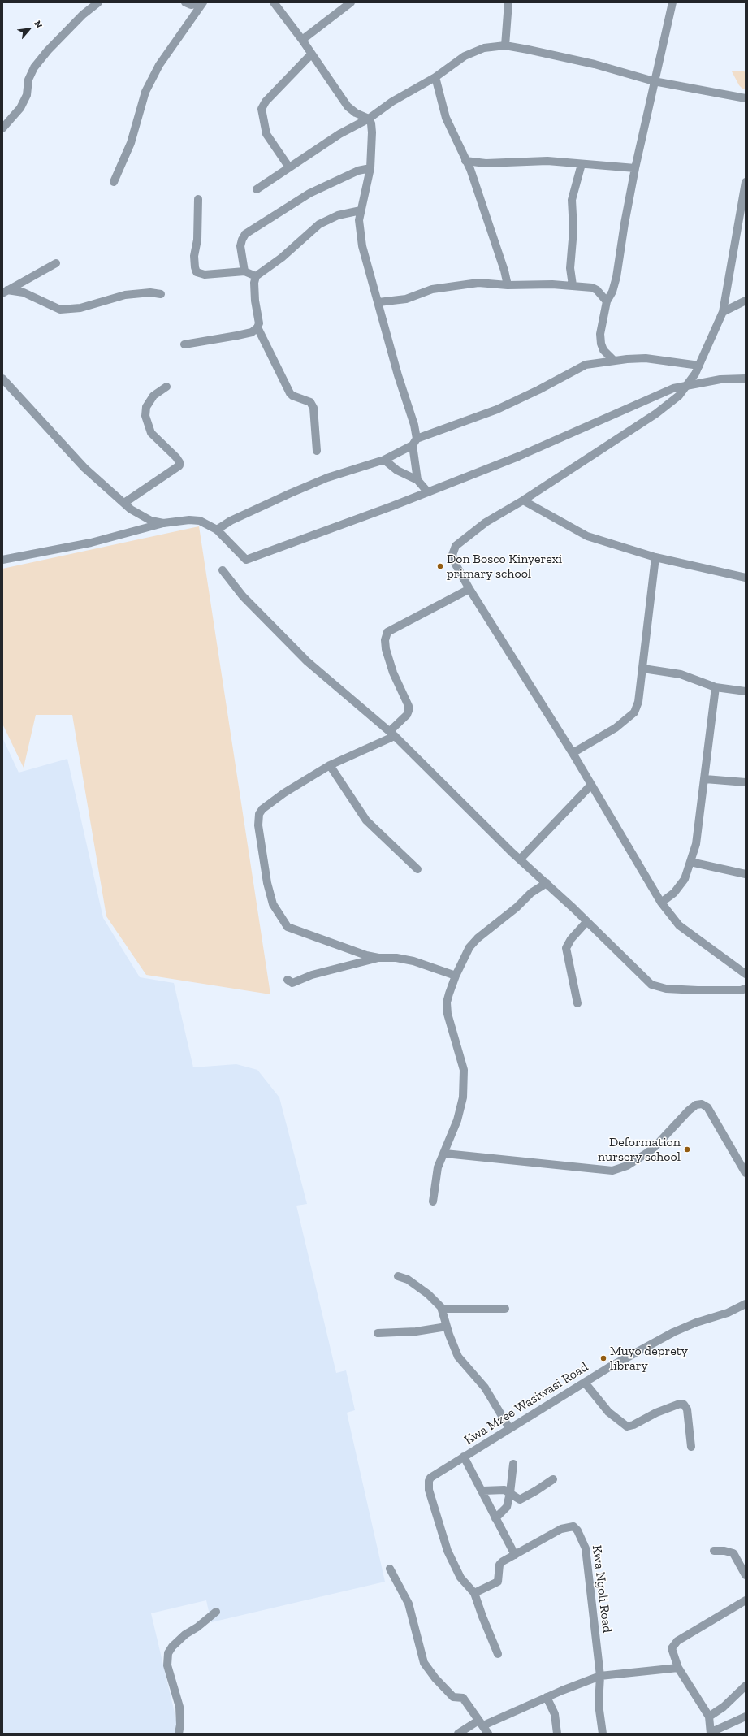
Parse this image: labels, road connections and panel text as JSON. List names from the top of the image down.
{
  "streets": {
    "street": ["Kwa Mzee Wasiwasi Road", "Kwa Ngoli Road"]
  },
  "crossings": [
    ["Kwa Mzee Wasiwasi Road", "Kwa Ngoli Road"]
  ],
  "places": ["Don Bosco Kinyerexi primary school", "Deformation nursery school", "Muyo deprety library"],
  "north": "top right"
}
